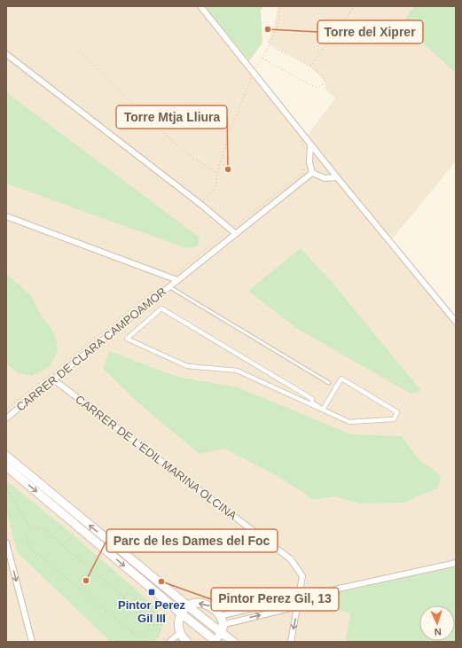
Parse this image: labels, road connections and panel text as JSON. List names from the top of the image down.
{
  "streets": {
    "street": ["CARRER DE CLARA CAMPOAMOR", "CARRER DE L'EDIL MARINA OLCINA"]
  },
  "crossings": [
    ["CARRER DE CLARA CAMPOAMOR", "CARRER DE L'EDIL MARINA OLCINA"]
  ],
  "places": {
    "other": [
      "Torre del Xiprer",
      "Torre Mtja Lliura",
      "Parc de les Dames del Foc",
      "Pintor Perez Gil, 13"
    ],
    "transit": ["Pintor Perez Gil III"]
  },
  "north": "bottom"
}
